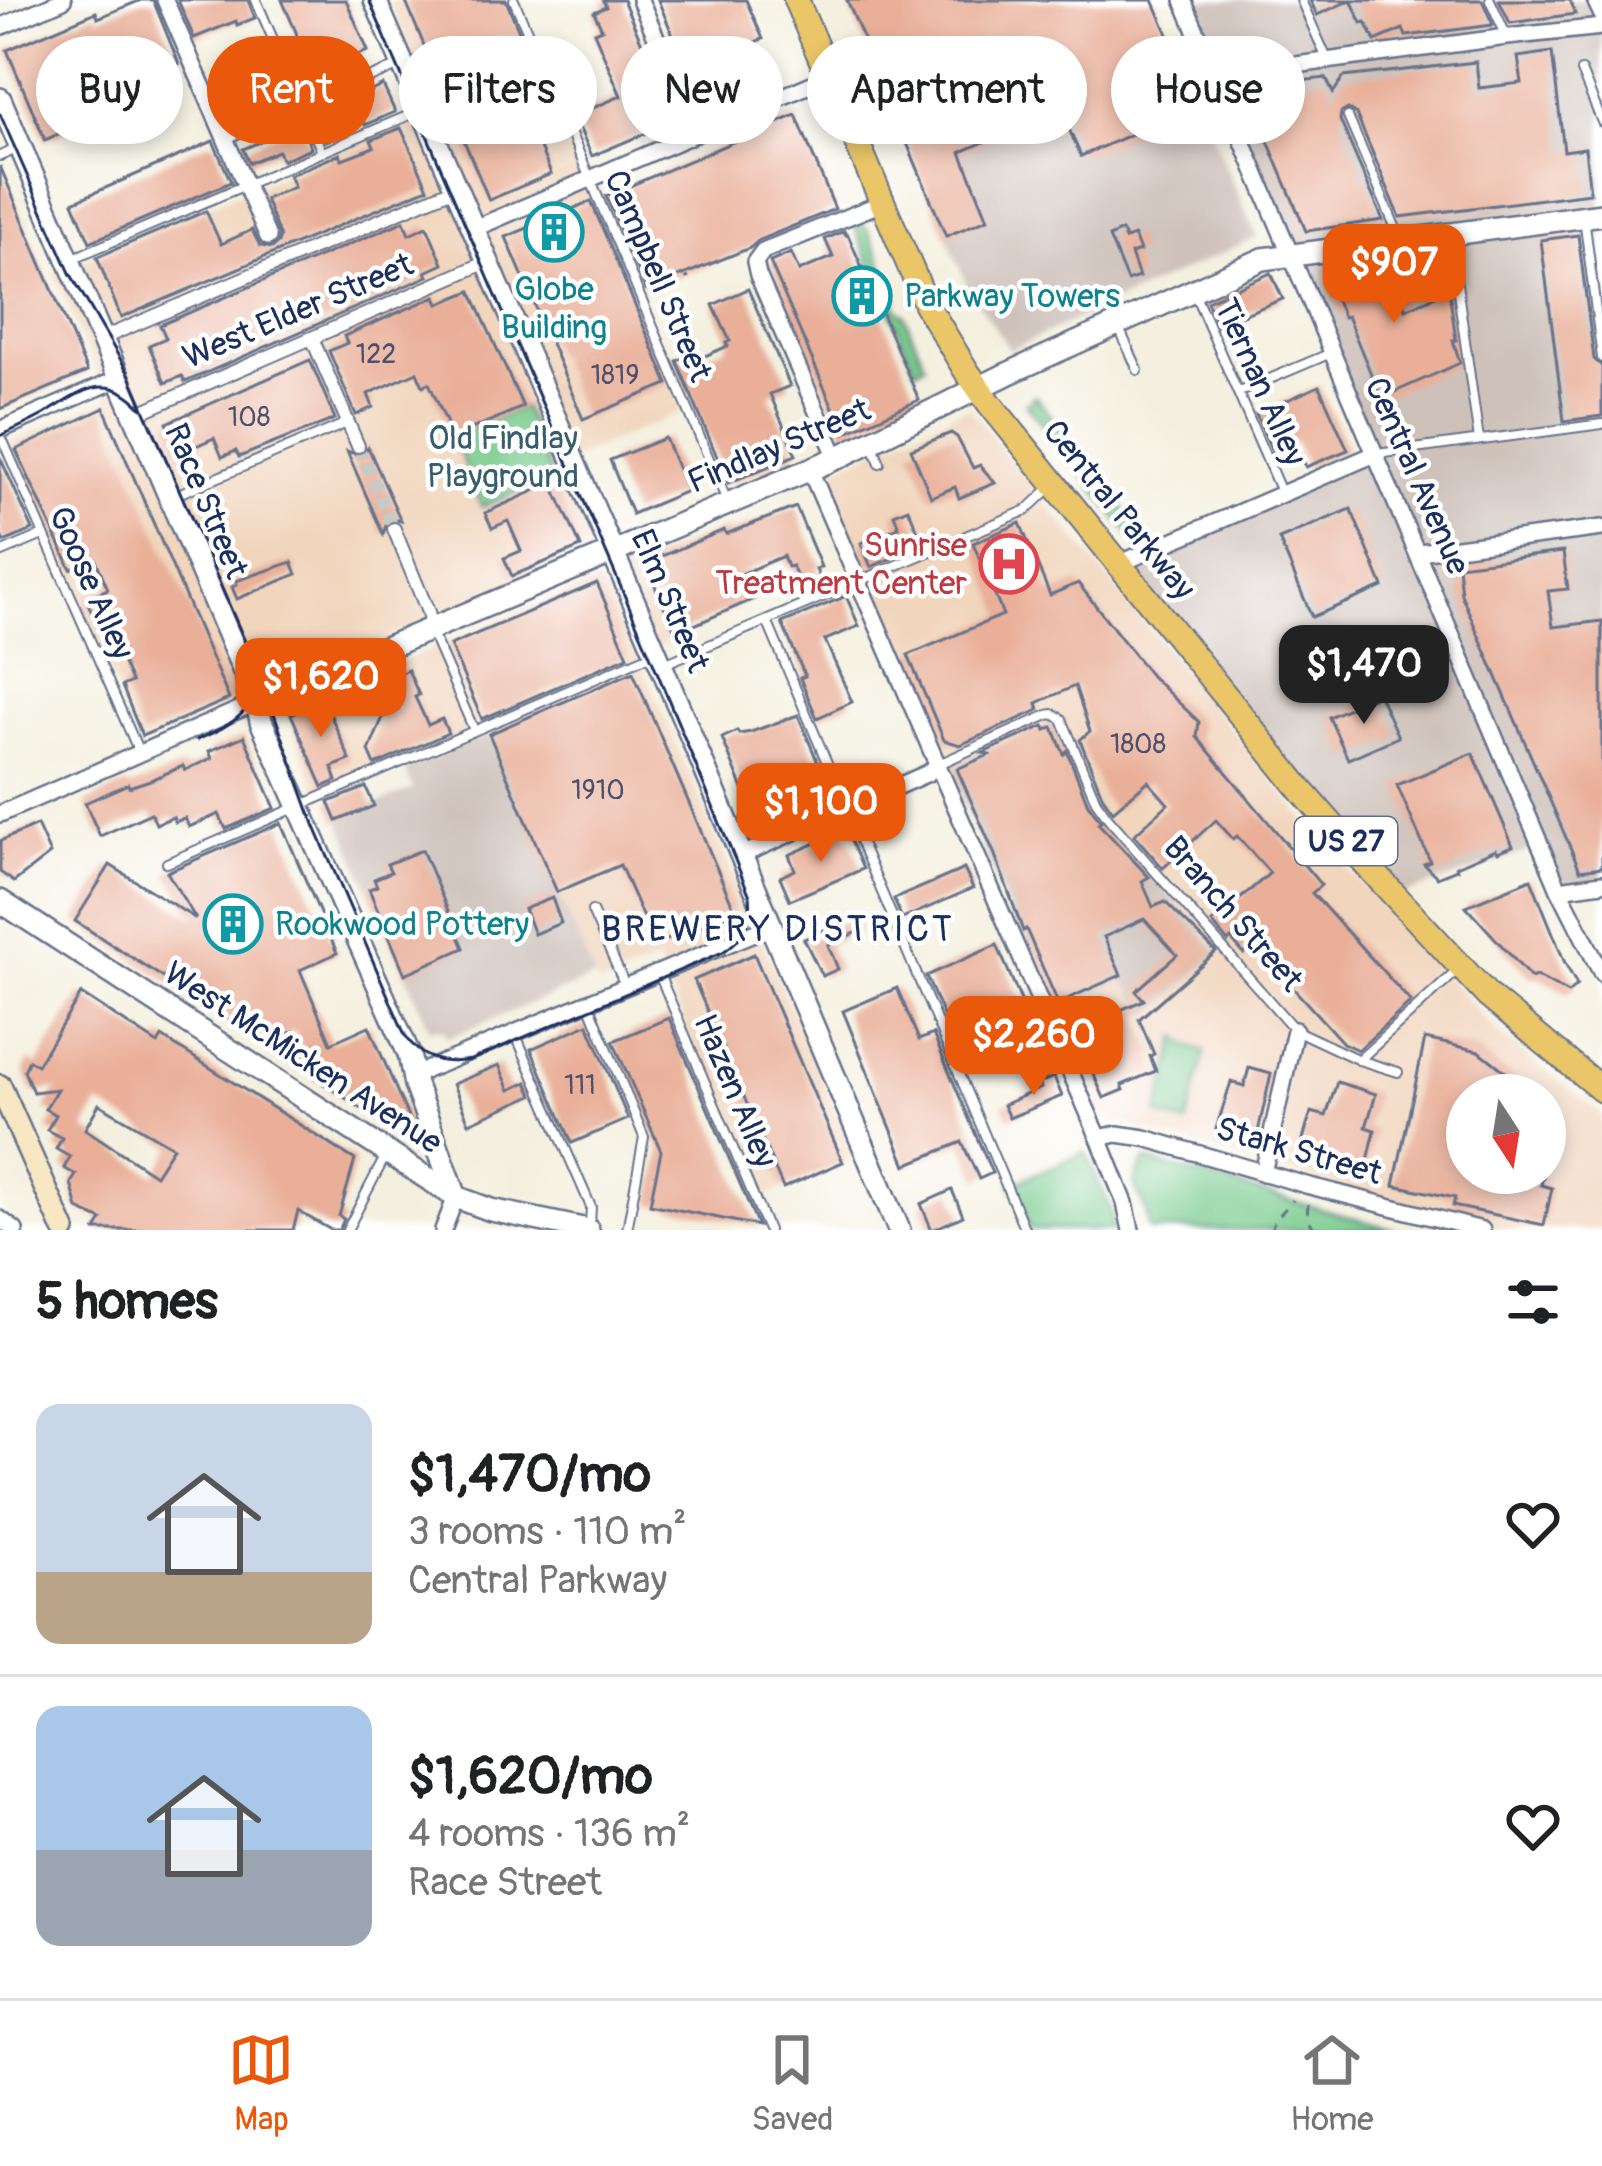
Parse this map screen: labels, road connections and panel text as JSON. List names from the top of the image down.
{
  "streets": {
    "main road": ["Central Parkway", "US 27"],
    "street": [
      "West Elder Street",
      "Findlay Street",
      "Central Avenue",
      "Race Street",
      "Elm Street",
      "Branch Street",
      "West McMicken Avenue",
      "Stark Street"
    ],
    "lane": [
      "Campbell Street",
      "Tiernan Alley",
      "Goose Alley",
      "Hazen Alley"
    ]
  },
  "crossings": [
    ["Campbell Street", "Findlay Street"],
    ["West Elder Street", "Race Street"],
    ["West Elder Street", "Elm Street"],
    ["Tiernan Alley", "Findlay Street"],
    ["Findlay Street", "Central Avenue"],
    ["Findlay Street", "Race Street"],
    ["Findlay Street", "Central Parkway"],
    ["Findlay Street", "Goose Alley"],
    ["Findlay Street", "Elm Street"],
    ["Race Street", "West McMicken Avenue"],
    ["Branch Street", "Stark Street"]
  ],
  "districts": ["BREWERY DISTRICT"],
  "parks": ["Old Findlay Playground"],
  "places": {
    "building": ["Globe Building", "Parkway Towers", "Rookwood Pottery"],
    "hospital": ["Sunrise Treatment Center"]
  },
  "house_numbers": [
    "122",
    "1819",
    "108",
    "1808",
    "1910",
    "111"
  ],
  "north": "bottom",
  "page": {
    "chip": [
      "Buy",
      "Rent",
      "Filters",
      "New",
      "Apartment",
      "House"
    ],
    "price": [
      "$907",
      "$1,470",
      "$1,620",
      "$1,100",
      "$2,260"
    ],
    "heading": "5 homes",
    "list": [
      {
        "name": "$1,470/mo",
        "note": "3 rooms · 110 m² · Central Parkway"
      },
      {
        "name": "$1,620/mo",
        "note": "4 rooms · 136 m² · Race Street"
      }
    ],
    "tabs": ["Map", "Saved", "Home"]
  }
}
